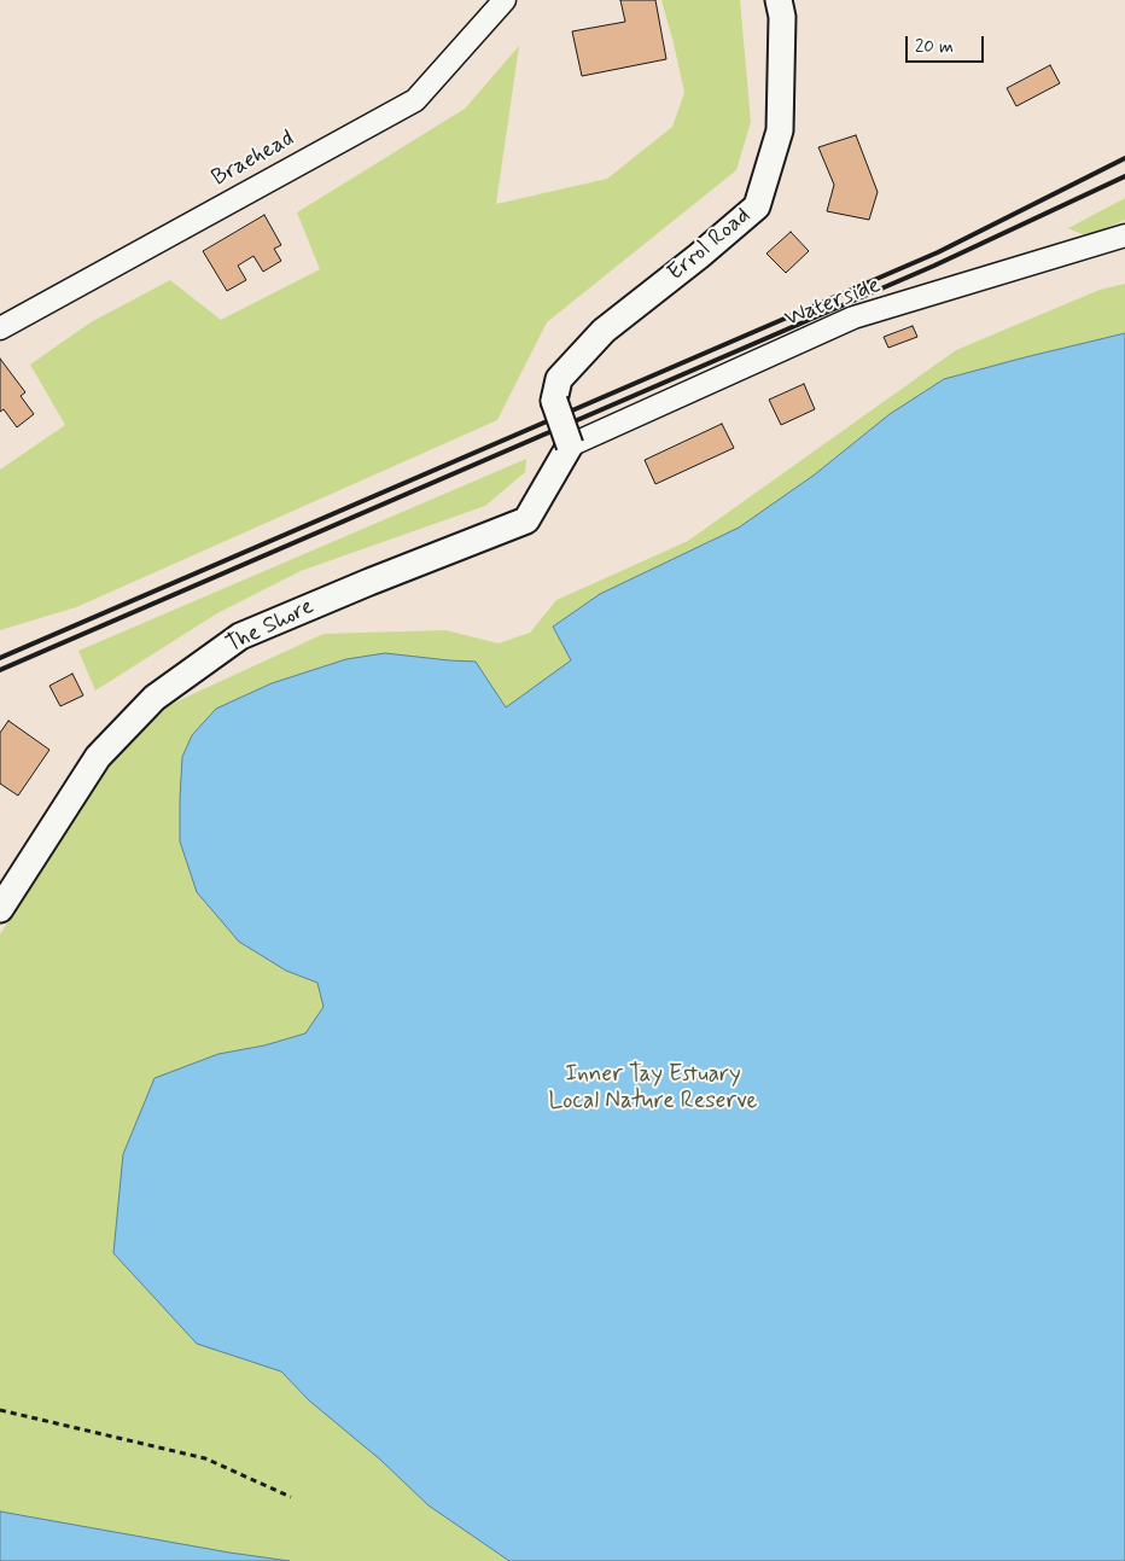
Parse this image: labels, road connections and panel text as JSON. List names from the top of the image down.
{
  "streets": {
    "street": [
      "Braehead",
      "Errol Road",
      "Waterside",
      "The Shore"
    ]
  },
  "crossings": [
    ["Errol Road", "Waterside"],
    ["Errol Road", "The Shore"],
    ["Waterside", "The Shore"]
  ],
  "parks": ["Inner Tay Estuary Local Nature Reserve"],
  "scale_bar": "20 m"
}
